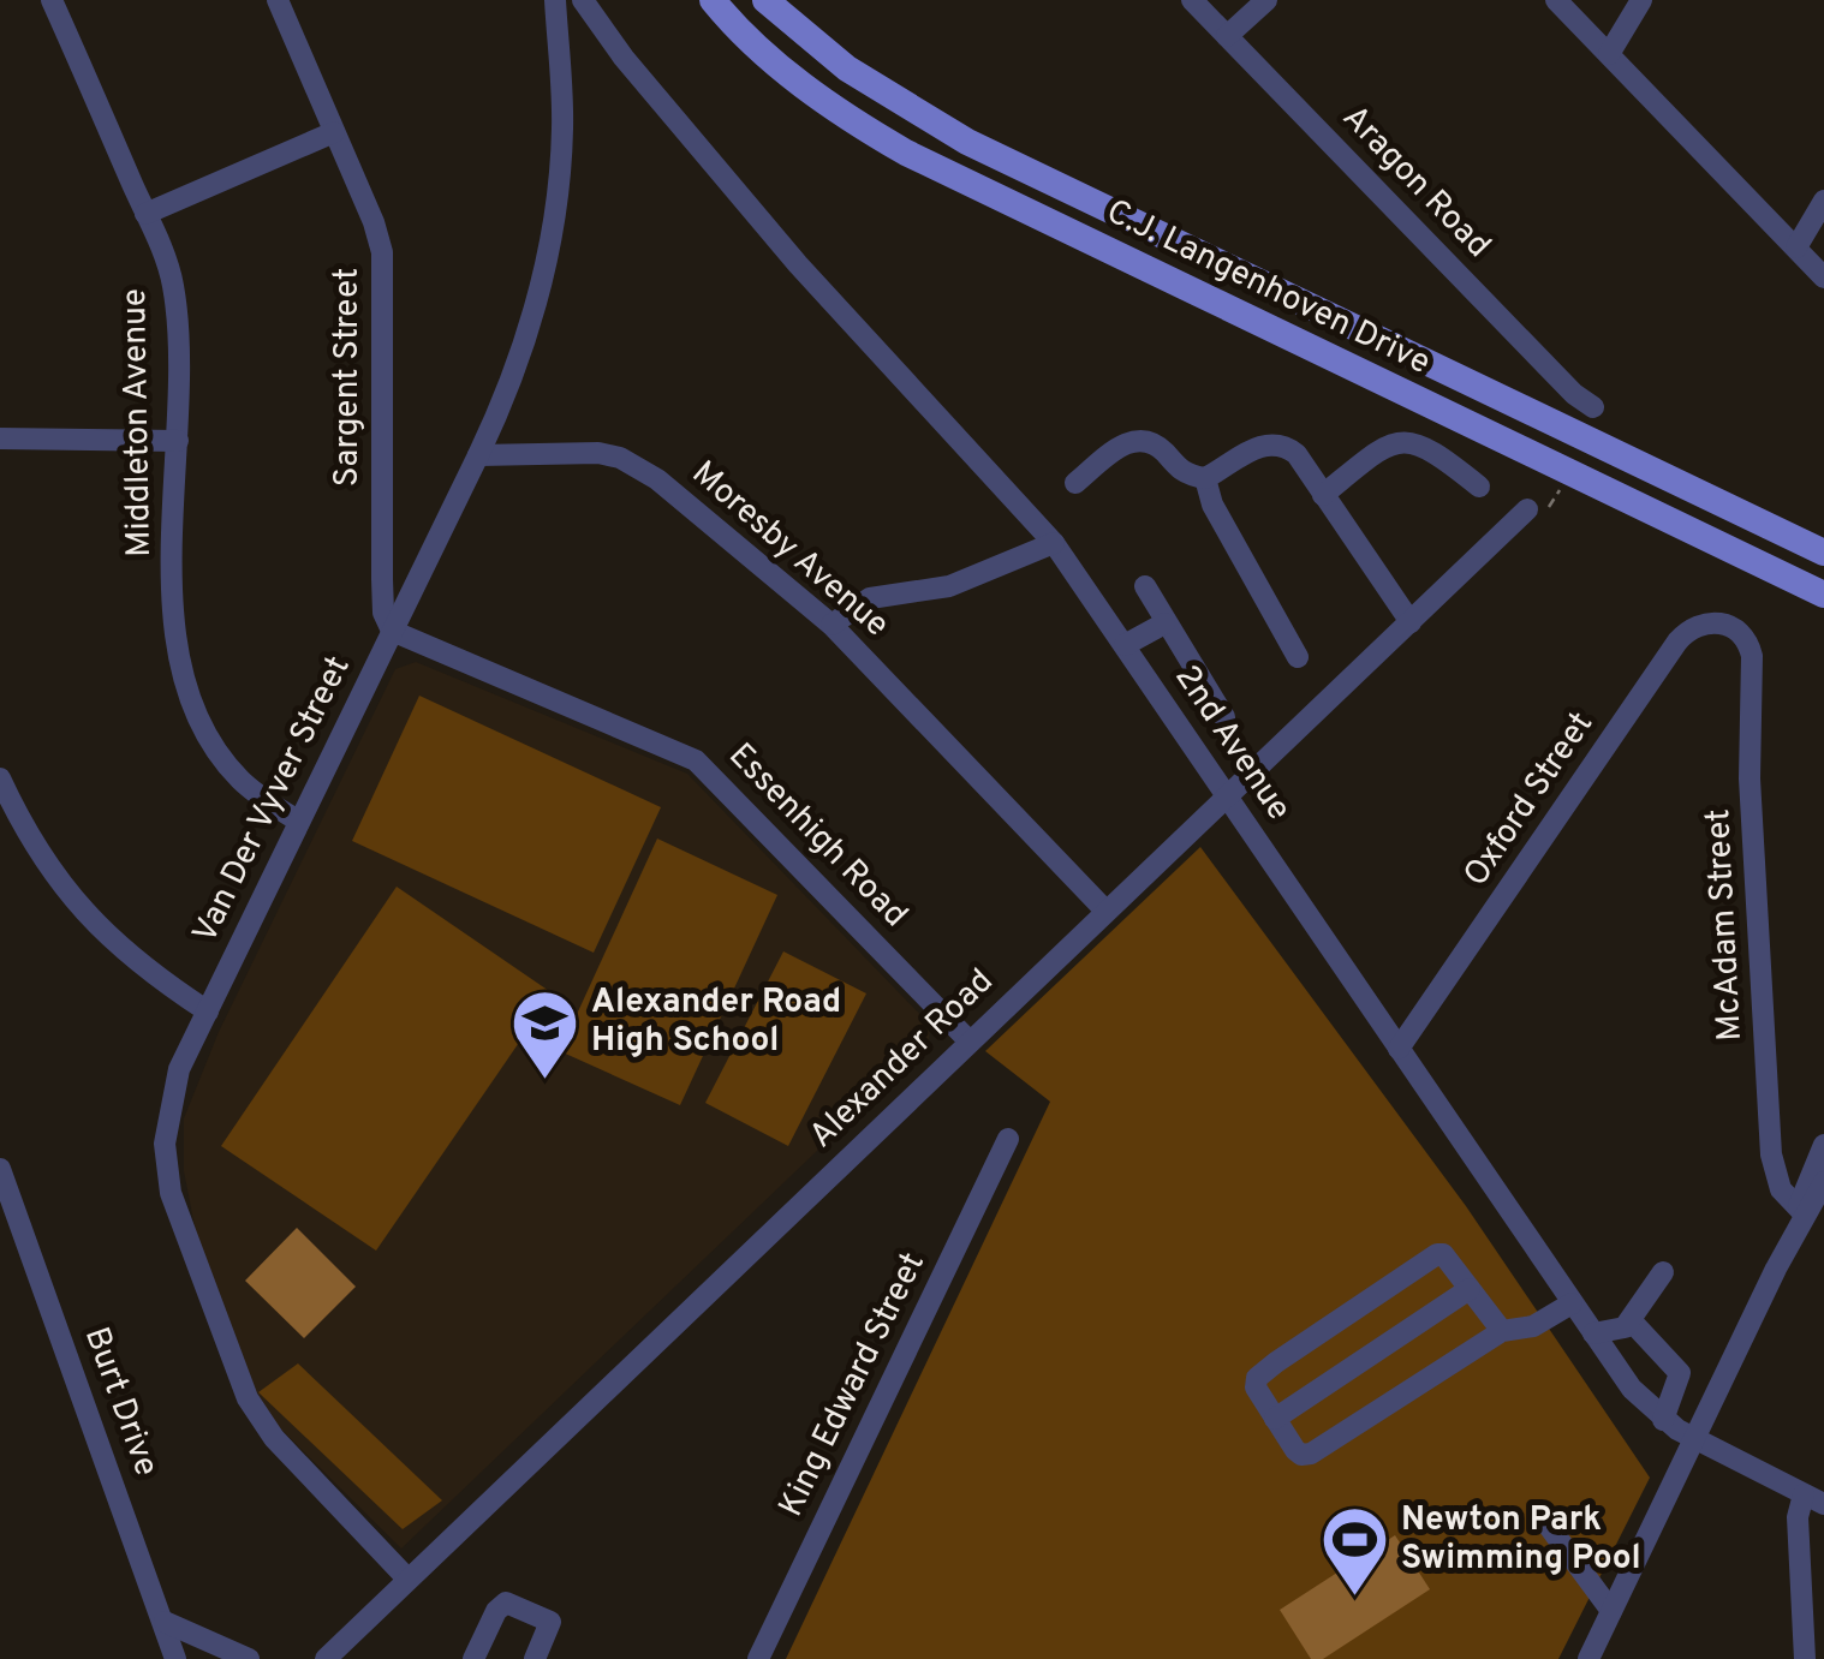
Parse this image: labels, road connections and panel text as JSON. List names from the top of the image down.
{
  "streets": {
    "main road": ["C.J. Langenhoven Drive"],
    "street": [
      "Aragon Road",
      "Sargent Street",
      "Middleton Avenue",
      "Moresby Avenue",
      "2nd Avenue",
      "Van Der Vyver Street",
      "Oxford Street",
      "Essenhigh Road",
      "McAdam Street",
      "Alexander Road",
      "King Edward Street",
      "Burt Drive"
    ]
  },
  "crossings": [
    ["Sargent Street", "Van Der Vyver Street"],
    ["Sargent Street", "Essenhigh Road"],
    ["Middleton Avenue", "Van Der Vyver Street"],
    ["Moresby Avenue", "Van Der Vyver Street"],
    ["Moresby Avenue", "Alexander Road"],
    ["2nd Avenue", "Oxford Street"],
    ["2nd Avenue", "Alexander Road"],
    ["Van Der Vyver Street", "Essenhigh Road"],
    ["Van Der Vyver Street", "Alexander Road"],
    ["Oxford Street", "McAdam Street"],
    ["Essenhigh Road", "Alexander Road"]
  ],
  "places": {
    "school or university": ["Alexander Road High School"],
    "sports": ["Newton Park Swimming Pool"]
  }
}
